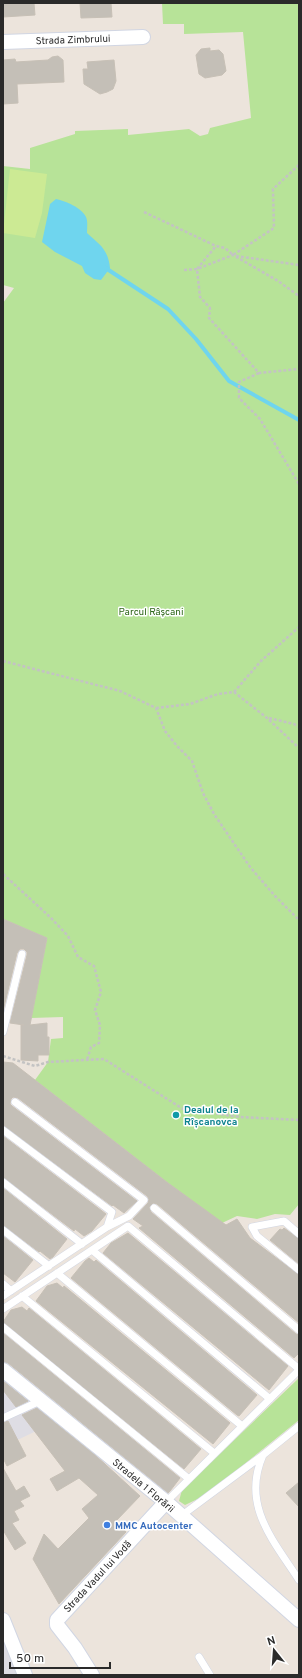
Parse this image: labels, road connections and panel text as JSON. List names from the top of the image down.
{
  "streets": {
    "street": ["Strada Zimbrului", "Stradela 1 Florării", "Strada Vadul lui Vodă"]
  },
  "crossings": [
    ["Stradela 1 Florării", "Strada Vadul lui Vodă"]
  ],
  "parks": ["Parcul Râșcani"],
  "places": ["Dealul de la Rîșcanovca", "MMC Autocenter"],
  "scale_bar": "50 m",
  "north": "top"
}
